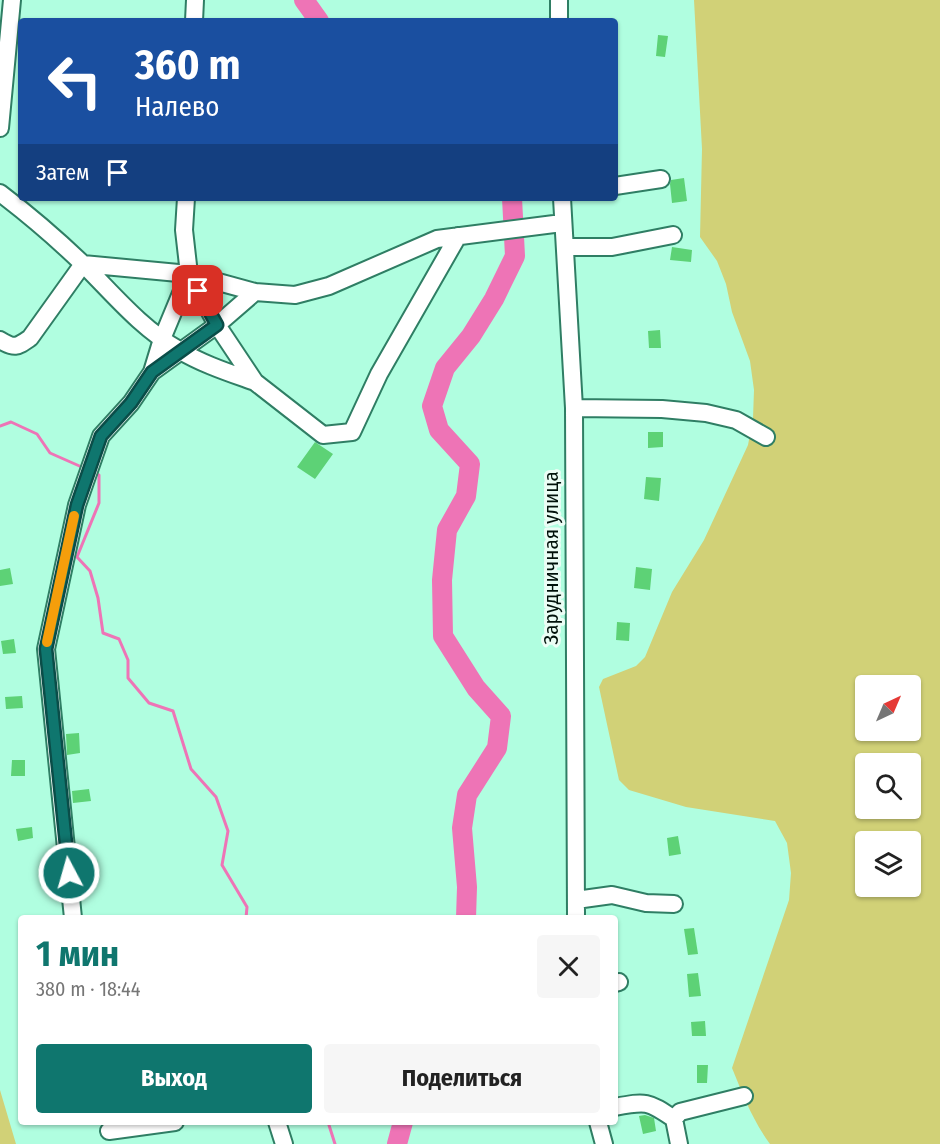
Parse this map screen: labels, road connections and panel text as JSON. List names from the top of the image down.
{
  "streets": {
    "street": ["Зарудничная улица"]
  },
  "north": "top right",
  "page": {
    "turn": ["360 m", "Налево"],
    "then": "Затем",
    "heading": ["1 мин", "380 m · 18:44"],
    "buttons": ["Выход", "Поделиться"]
  }
}
